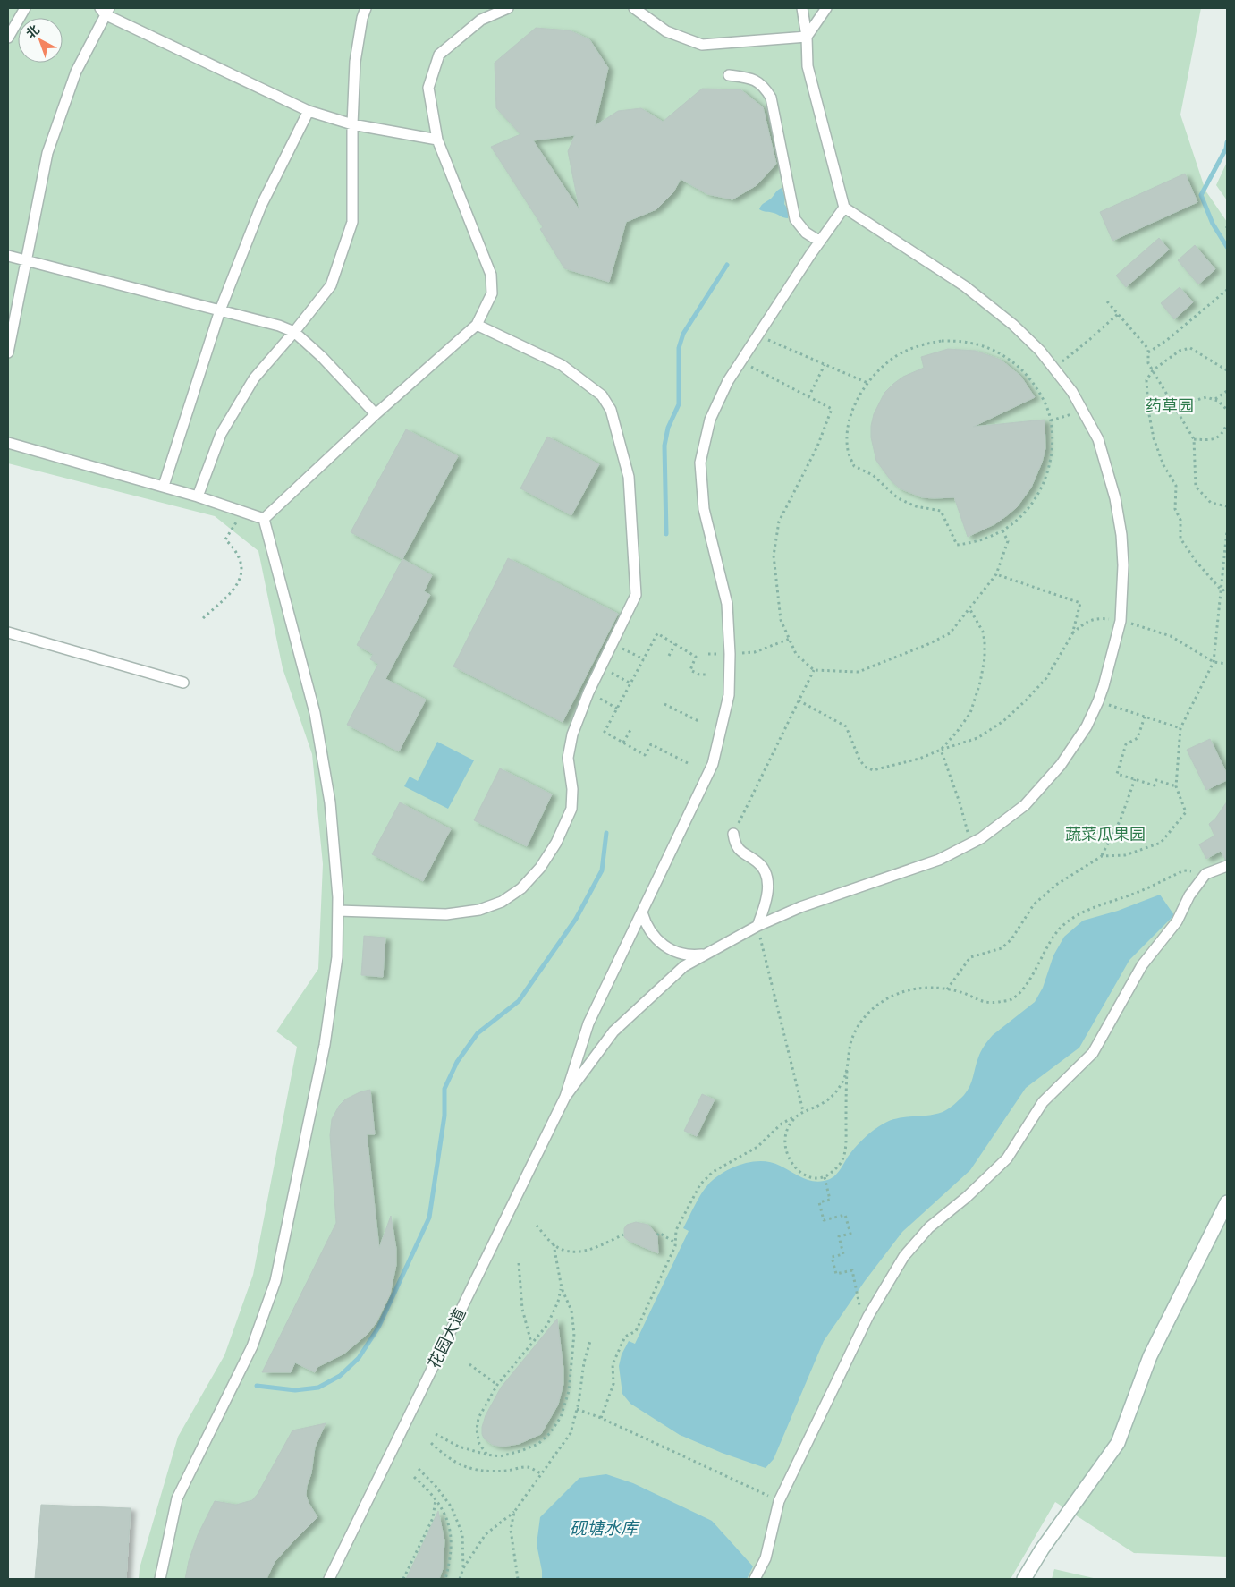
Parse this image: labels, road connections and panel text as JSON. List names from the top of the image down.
{
  "streets": {
    "lane": ["花园大道"]
  },
  "water": ["砚塘水库"],
  "parks": ["药草园", "蔬菜瓜果园"],
  "north": "top left"
}
